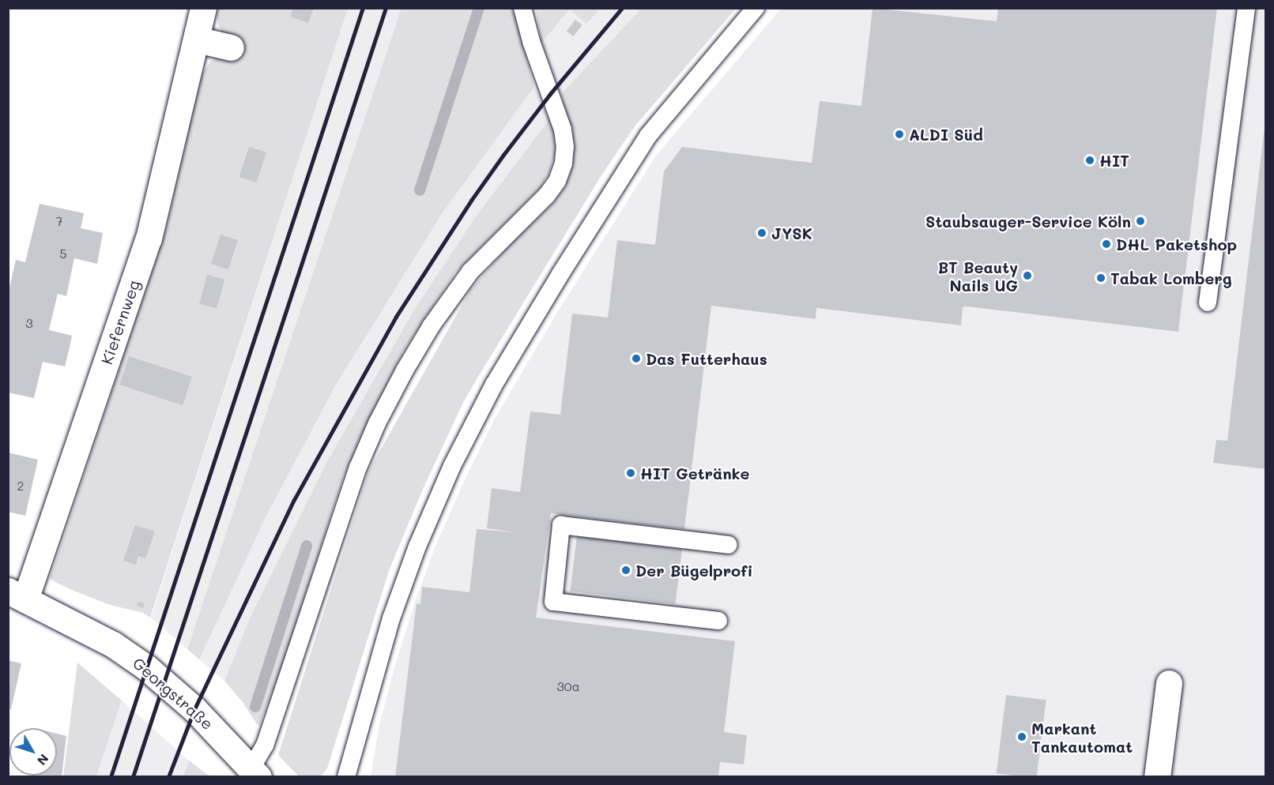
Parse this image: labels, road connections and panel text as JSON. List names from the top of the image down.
{
  "streets": {
    "street": ["Kiefernweg", "Georgstraße"]
  },
  "crossings": [
    ["Kiefernweg", "Georgstraße"]
  ],
  "places": [
    "ALDI Süd",
    "HIT",
    "Staubsauger-Service Köln",
    "JYSK",
    "DHL Paketshop",
    "BT Beauty Nails UG",
    "Tabak Lomberg",
    "Das Futterhaus",
    "HIT Getränke",
    "Der Bügelprofi",
    "Markant Tankautomat"
  ],
  "house_numbers": [
    "7",
    "5",
    "3",
    "2",
    "30a"
  ],
  "north": "bottom right"
}
